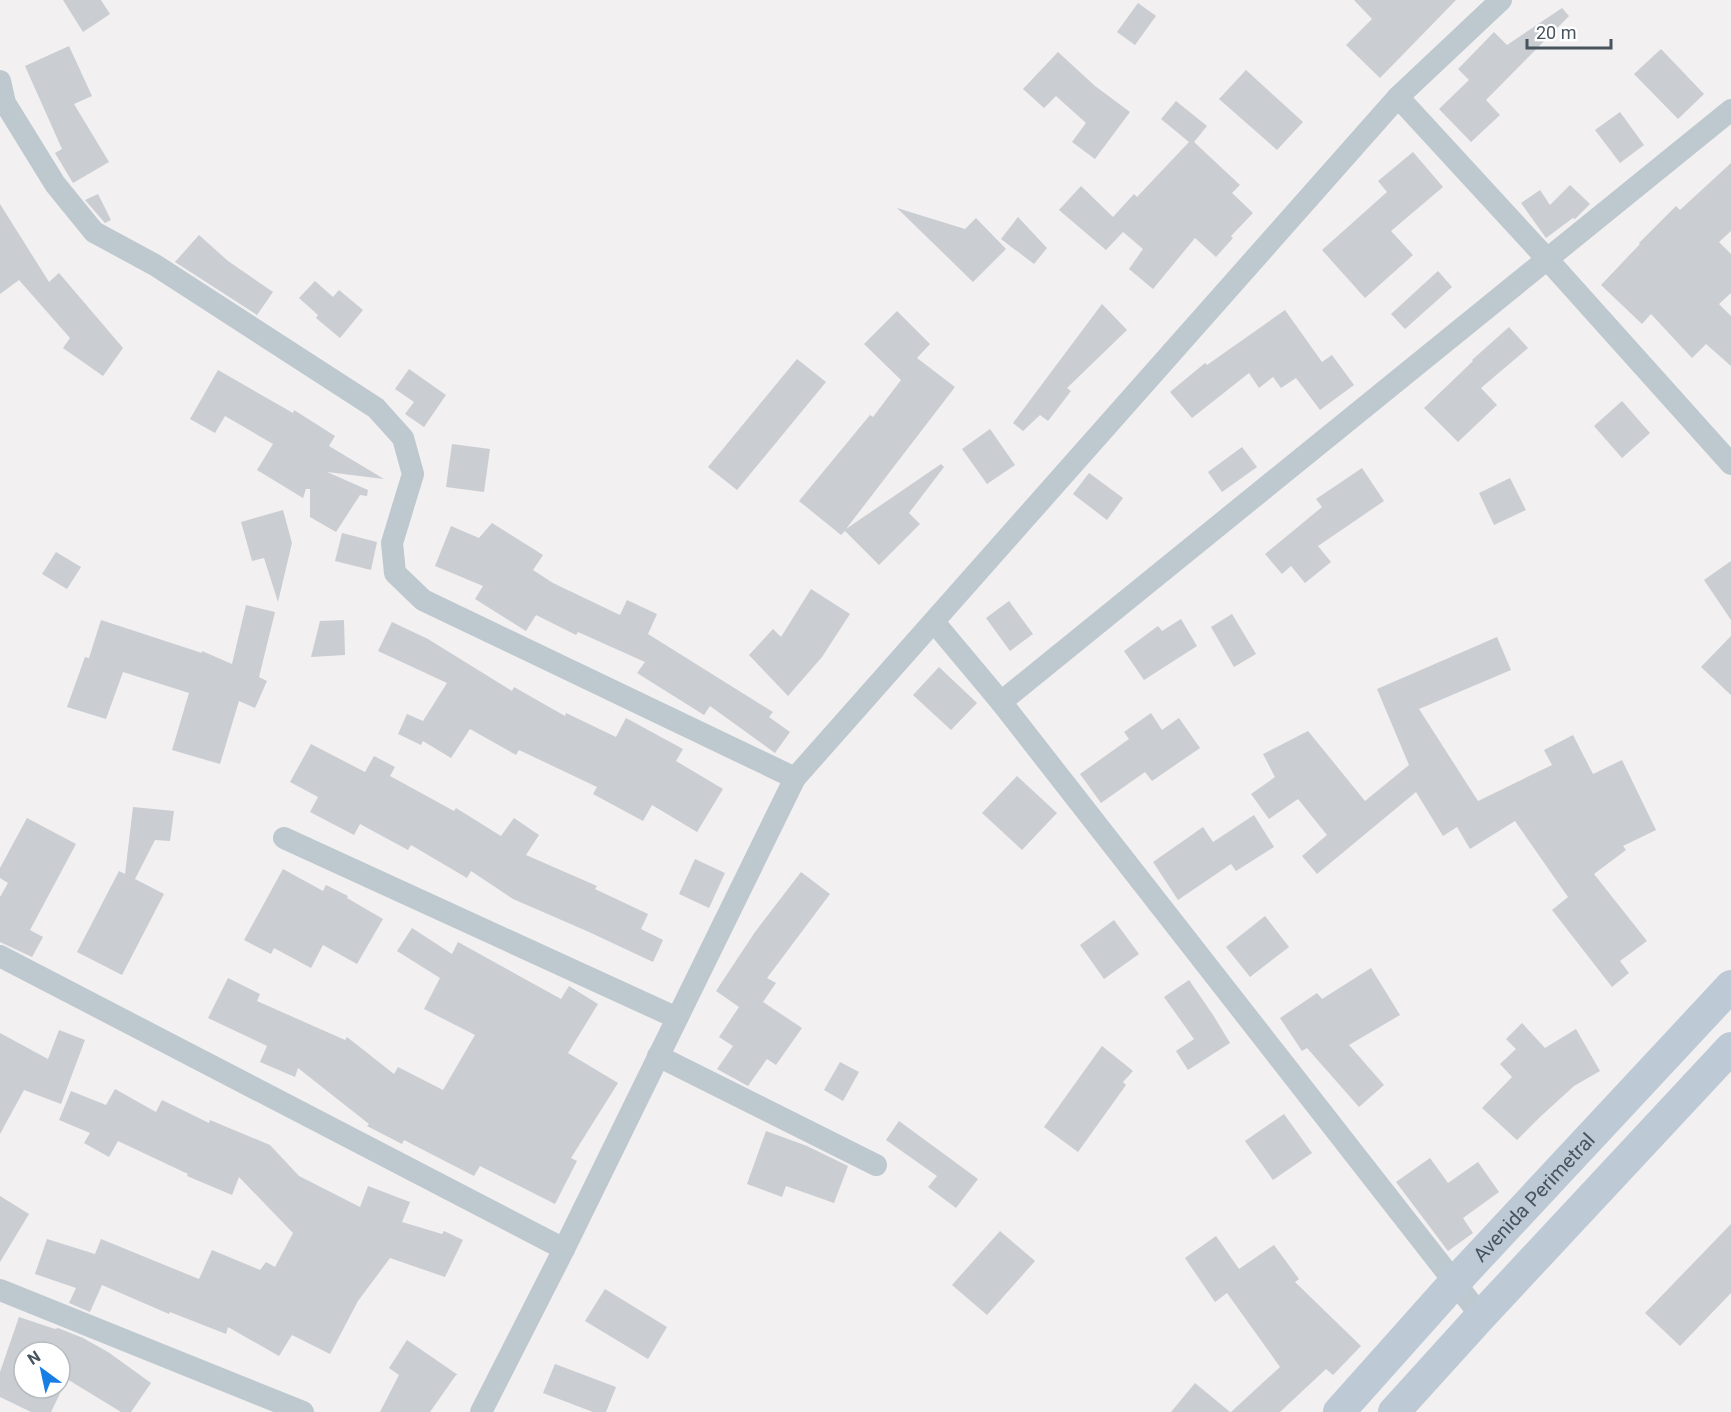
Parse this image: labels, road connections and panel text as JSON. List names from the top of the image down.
{
  "streets": {
    "main road": ["Avenida Perimetral"]
  },
  "scale_bar": "20 m",
  "north": "top left"
}
